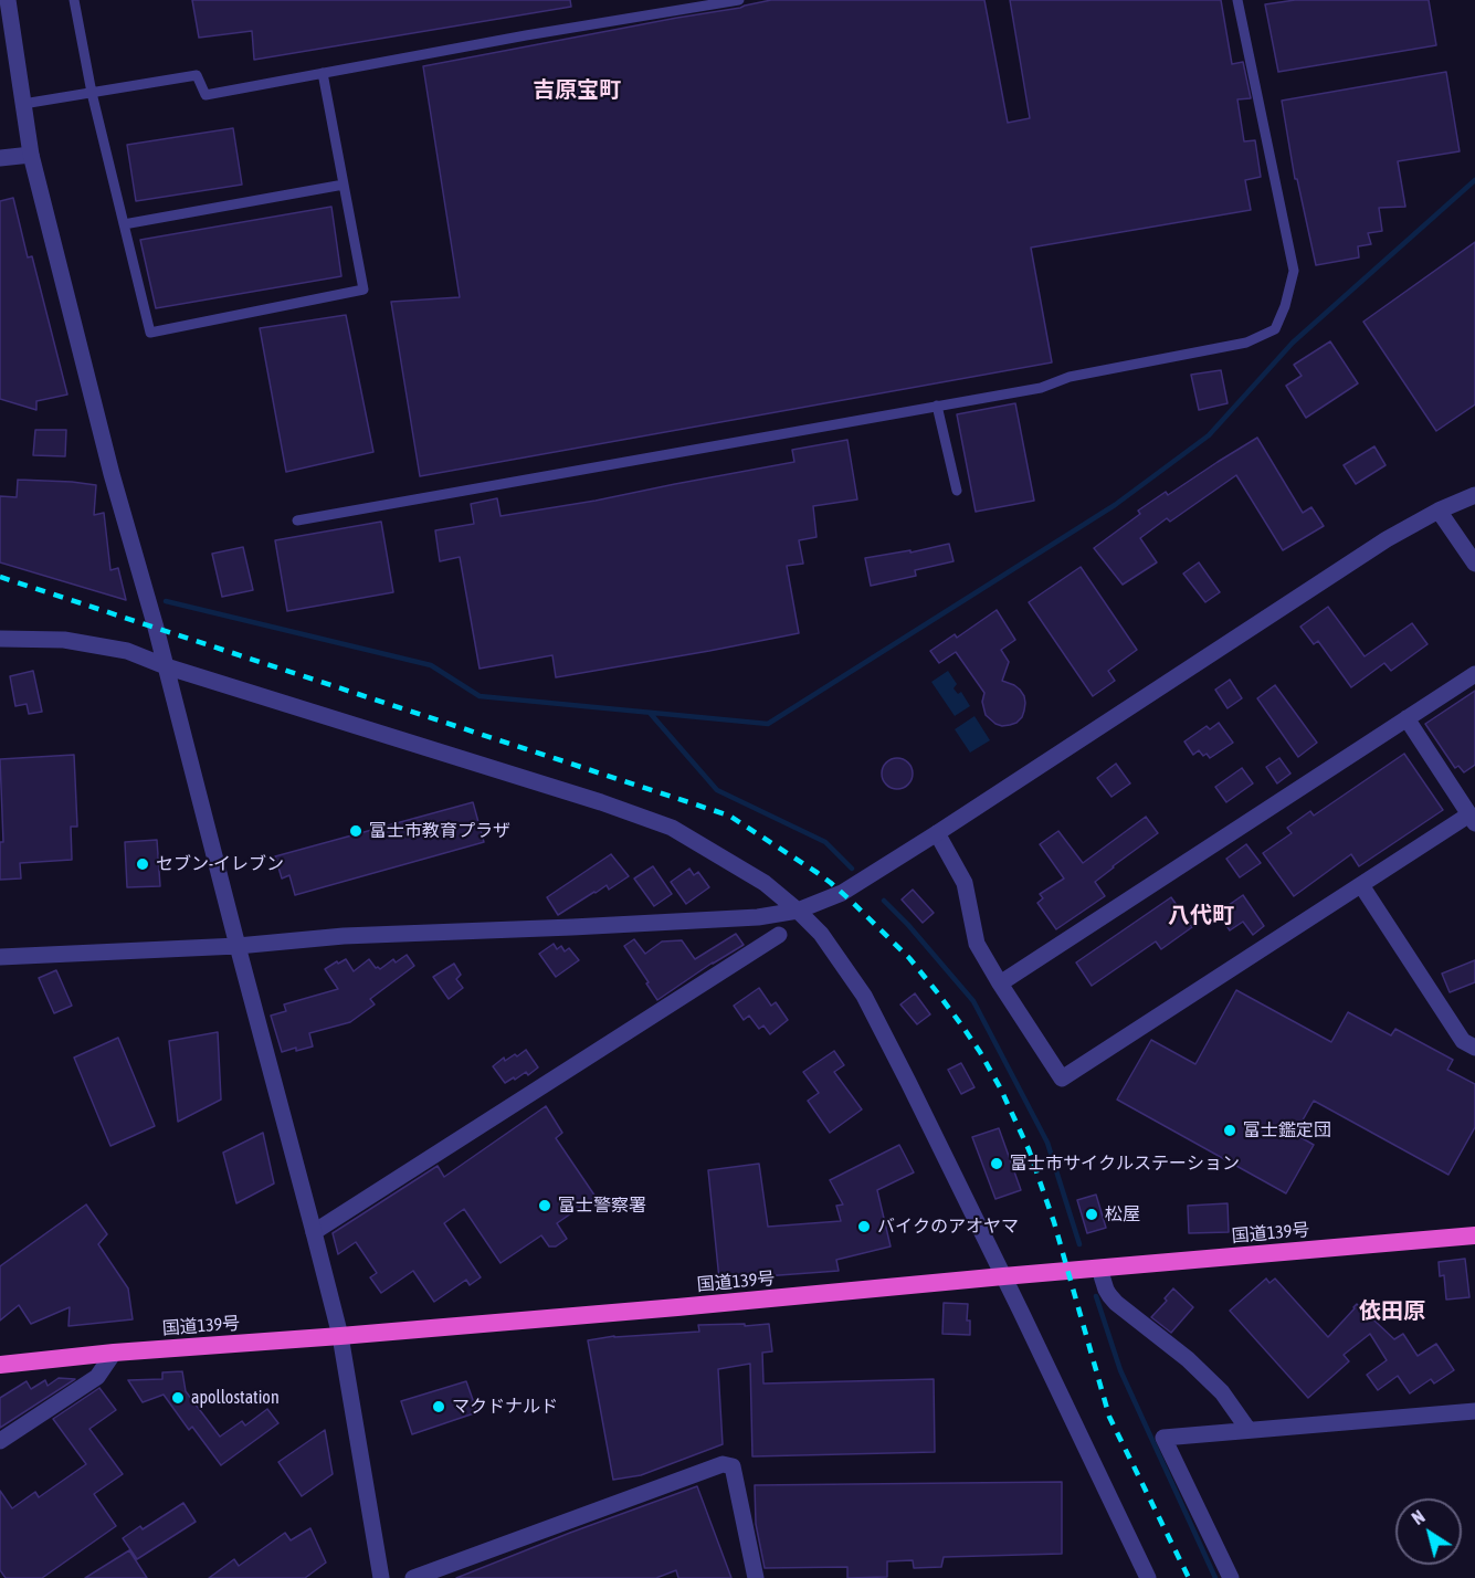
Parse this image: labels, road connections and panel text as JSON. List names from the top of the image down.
{
  "streets": {
    "highway": ["国道139号"]
  },
  "districts": ["吉原宝町", "八代町", "依田原"],
  "places": [
    "富士市教育プラザ",
    "セブン-イレブン",
    "富士鑑定団",
    "富士市サイクルステーション",
    "富士警察署",
    "松屋",
    "バイクのアオヤマ",
    "apollostation",
    "マクドナルド"
  ],
  "north": "top left"
}
